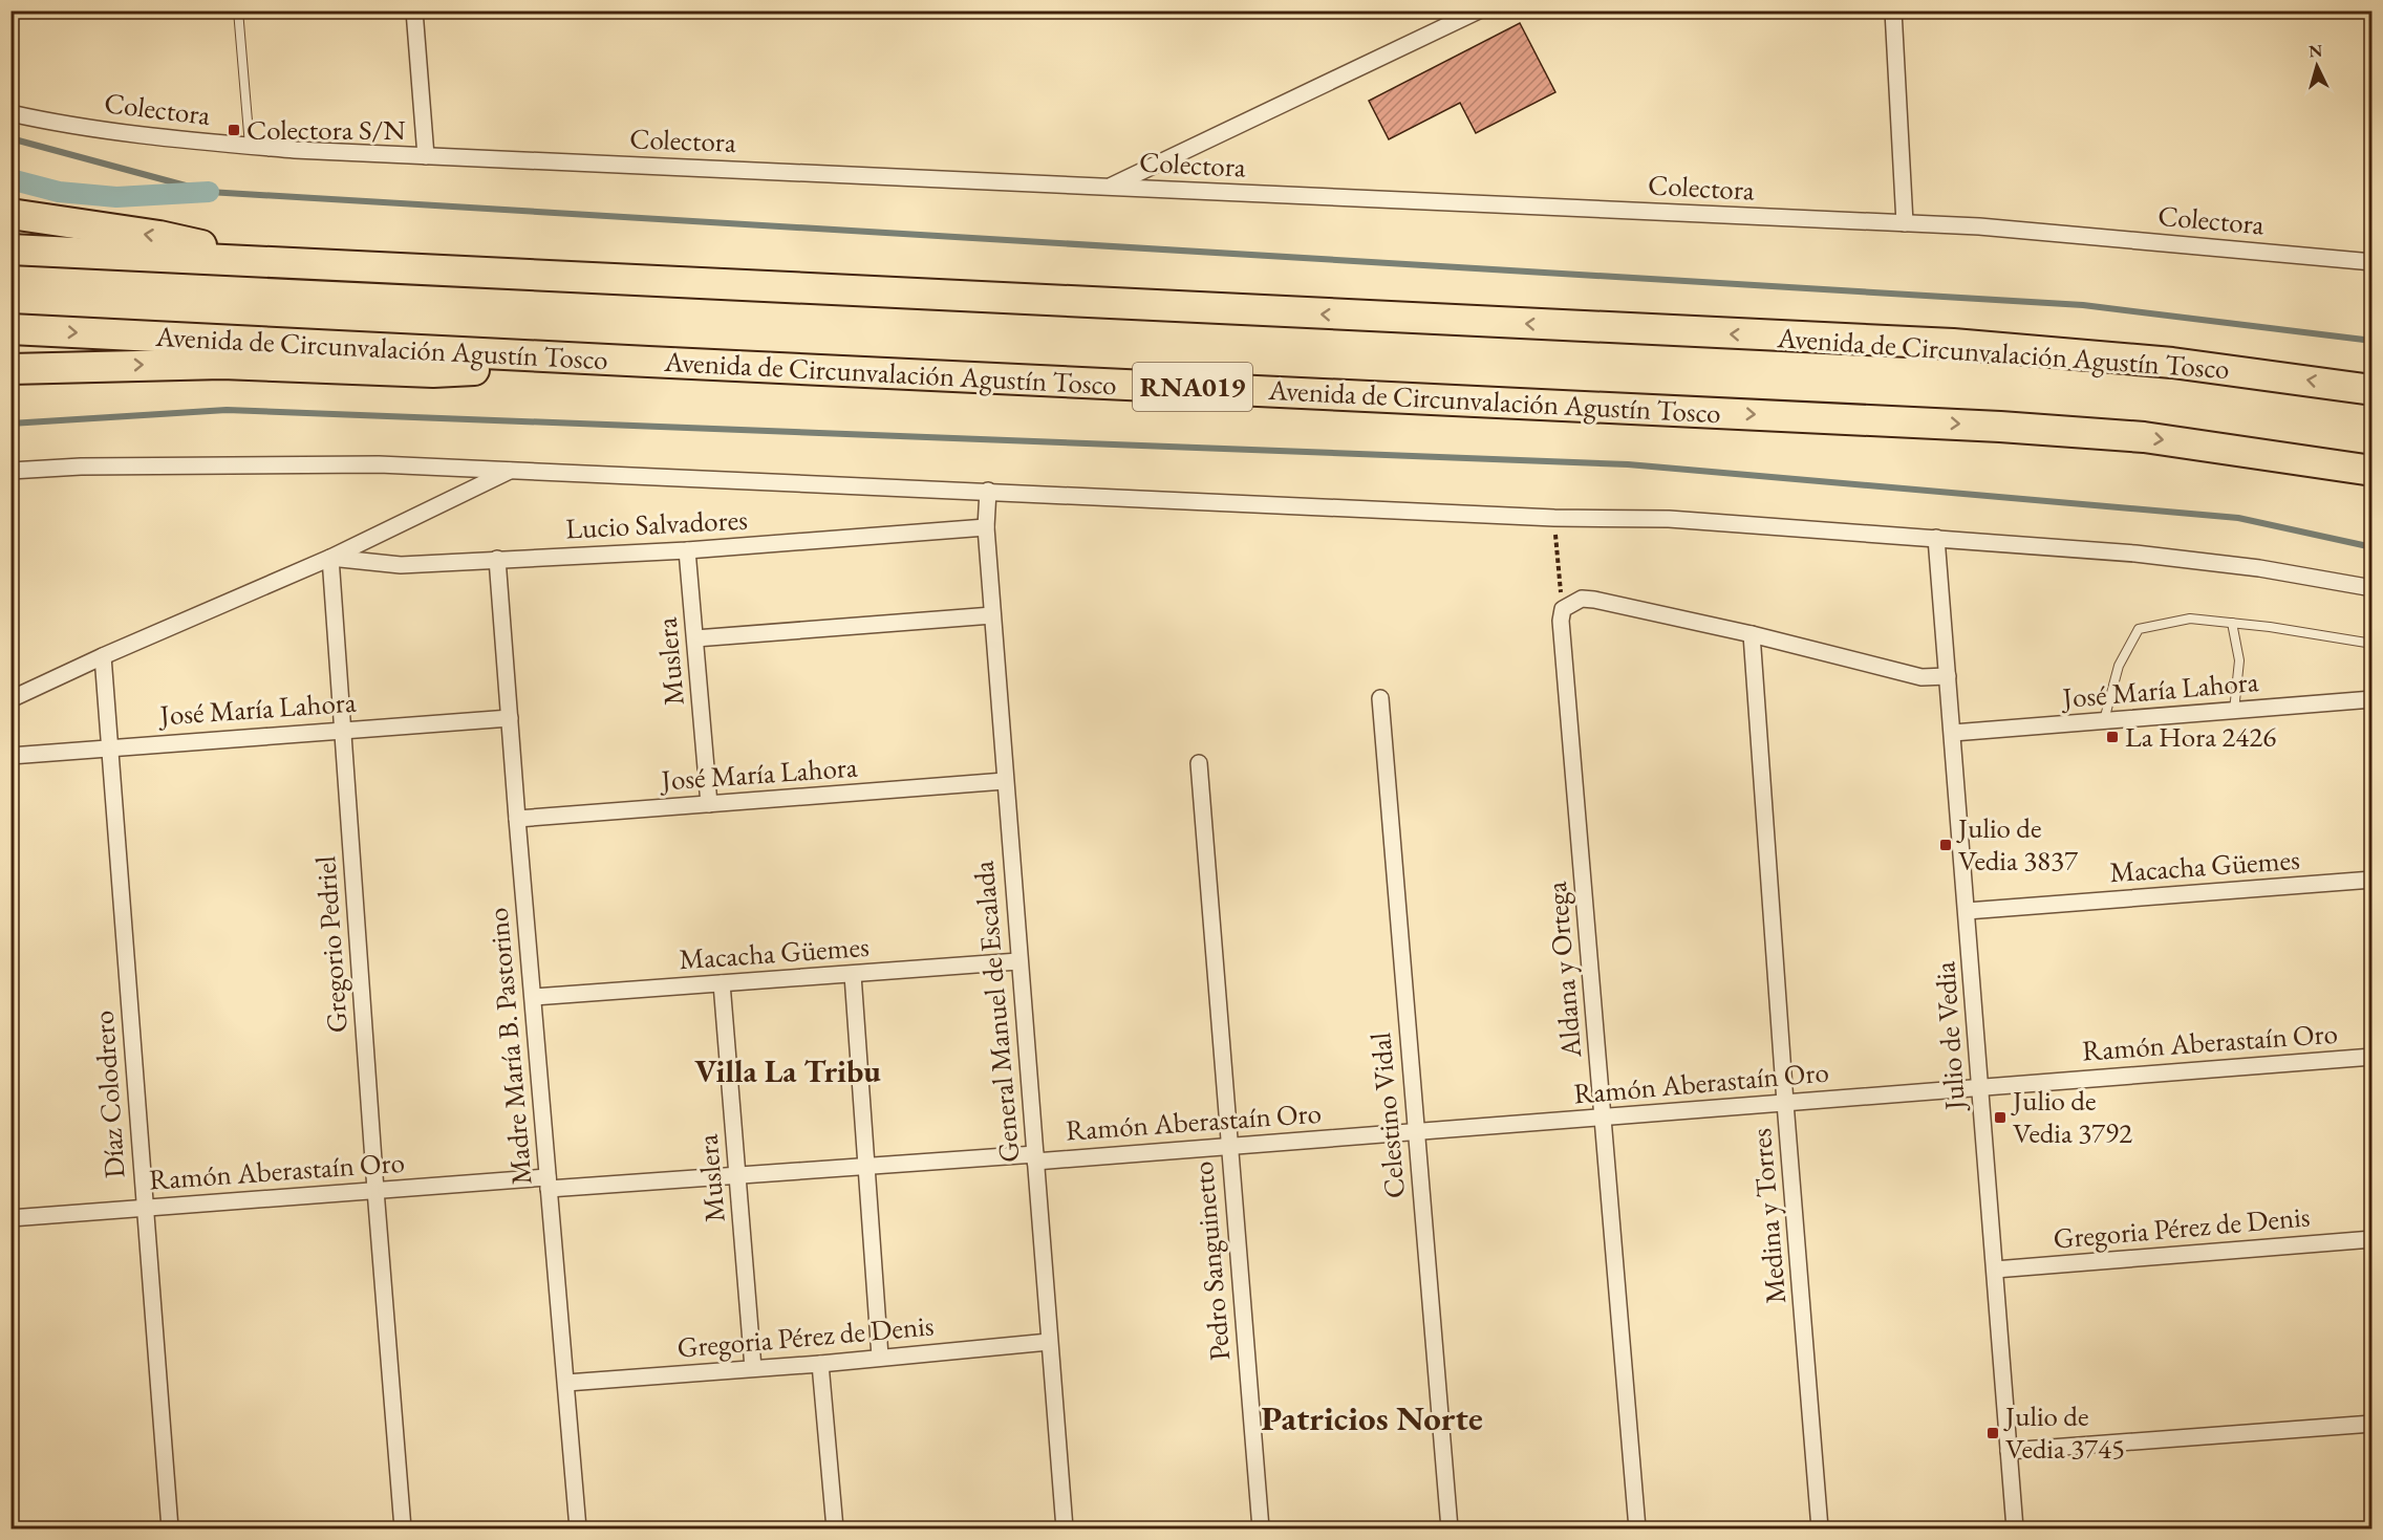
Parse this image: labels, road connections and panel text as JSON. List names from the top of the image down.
{
  "streets": {
    "highway": ["Avenida de Circunvalación Agustín Tosco", "RNA019"],
    "street": [
      "Colectora",
      "Lucio Salvadores",
      "Muslera",
      "José María Lahora",
      "Macacha Güemes",
      "Gregorio Pedriel",
      "Aldana y Ortega",
      "General Manuel de Escalada",
      "Julio de Vedia",
      "Ramón Aberastaín Oro",
      "Madre María B. Pastorino",
      "Díaz Colodrero",
      "Celestino Vidal",
      "Medina y Torres",
      "Gregoria Pérez de Denis",
      "Pedro Sanguinetto"
    ]
  },
  "crossings": [
    ["Lucio Salvadores", "Muslera"],
    ["Lucio Salvadores", "Gregorio Pedriel"],
    ["Lucio Salvadores", "General Manuel de Escalada"],
    ["Lucio Salvadores", "Madre María B. Pastorino"],
    ["Muslera", "José María Lahora"],
    ["Muslera", "Macacha Güemes"],
    ["Muslera", "Ramón Aberastaín Oro"],
    ["Muslera", "Gregoria Pérez de Denis"],
    ["José María Lahora", "Gregorio Pedriel"],
    ["José María Lahora", "General Manuel de Escalada"],
    ["José María Lahora", "Julio de Vedia"],
    ["José María Lahora", "Madre María B. Pastorino"],
    ["José María Lahora", "Díaz Colodrero"],
    ["Macacha Güemes", "General Manuel de Escalada"],
    ["Macacha Güemes", "Julio de Vedia"],
    ["Macacha Güemes", "Madre María B. Pastorino"],
    ["Gregorio Pedriel", "Ramón Aberastaín Oro"],
    ["Aldana y Ortega", "Ramón Aberastaín Oro"],
    ["General Manuel de Escalada", "Ramón Aberastaín Oro"],
    ["General Manuel de Escalada", "Gregoria Pérez de Denis"],
    ["Julio de Vedia", "Ramón Aberastaín Oro"],
    ["Julio de Vedia", "Gregoria Pérez de Denis"],
    ["Ramón Aberastaín Oro", "Madre María B. Pastorino"],
    ["Ramón Aberastaín Oro", "Díaz Colodrero"],
    ["Ramón Aberastaín Oro", "Celestino Vidal"],
    ["Ramón Aberastaín Oro", "Medina y Torres"],
    ["Ramón Aberastaín Oro", "Pedro Sanguinetto"],
    ["Madre María B. Pastorino", "Gregoria Pérez de Denis"]
  ],
  "districts": ["Villa La Tribu", "Patricios Norte"],
  "places": {
    "transit": [
      "Colectora S/N",
      "La Hora 2426",
      "Julio de Vedia 3837",
      "Julio de Vedia 3792",
      "Julio de Vedia 3745"
    ]
  },
  "north": "top"
}
